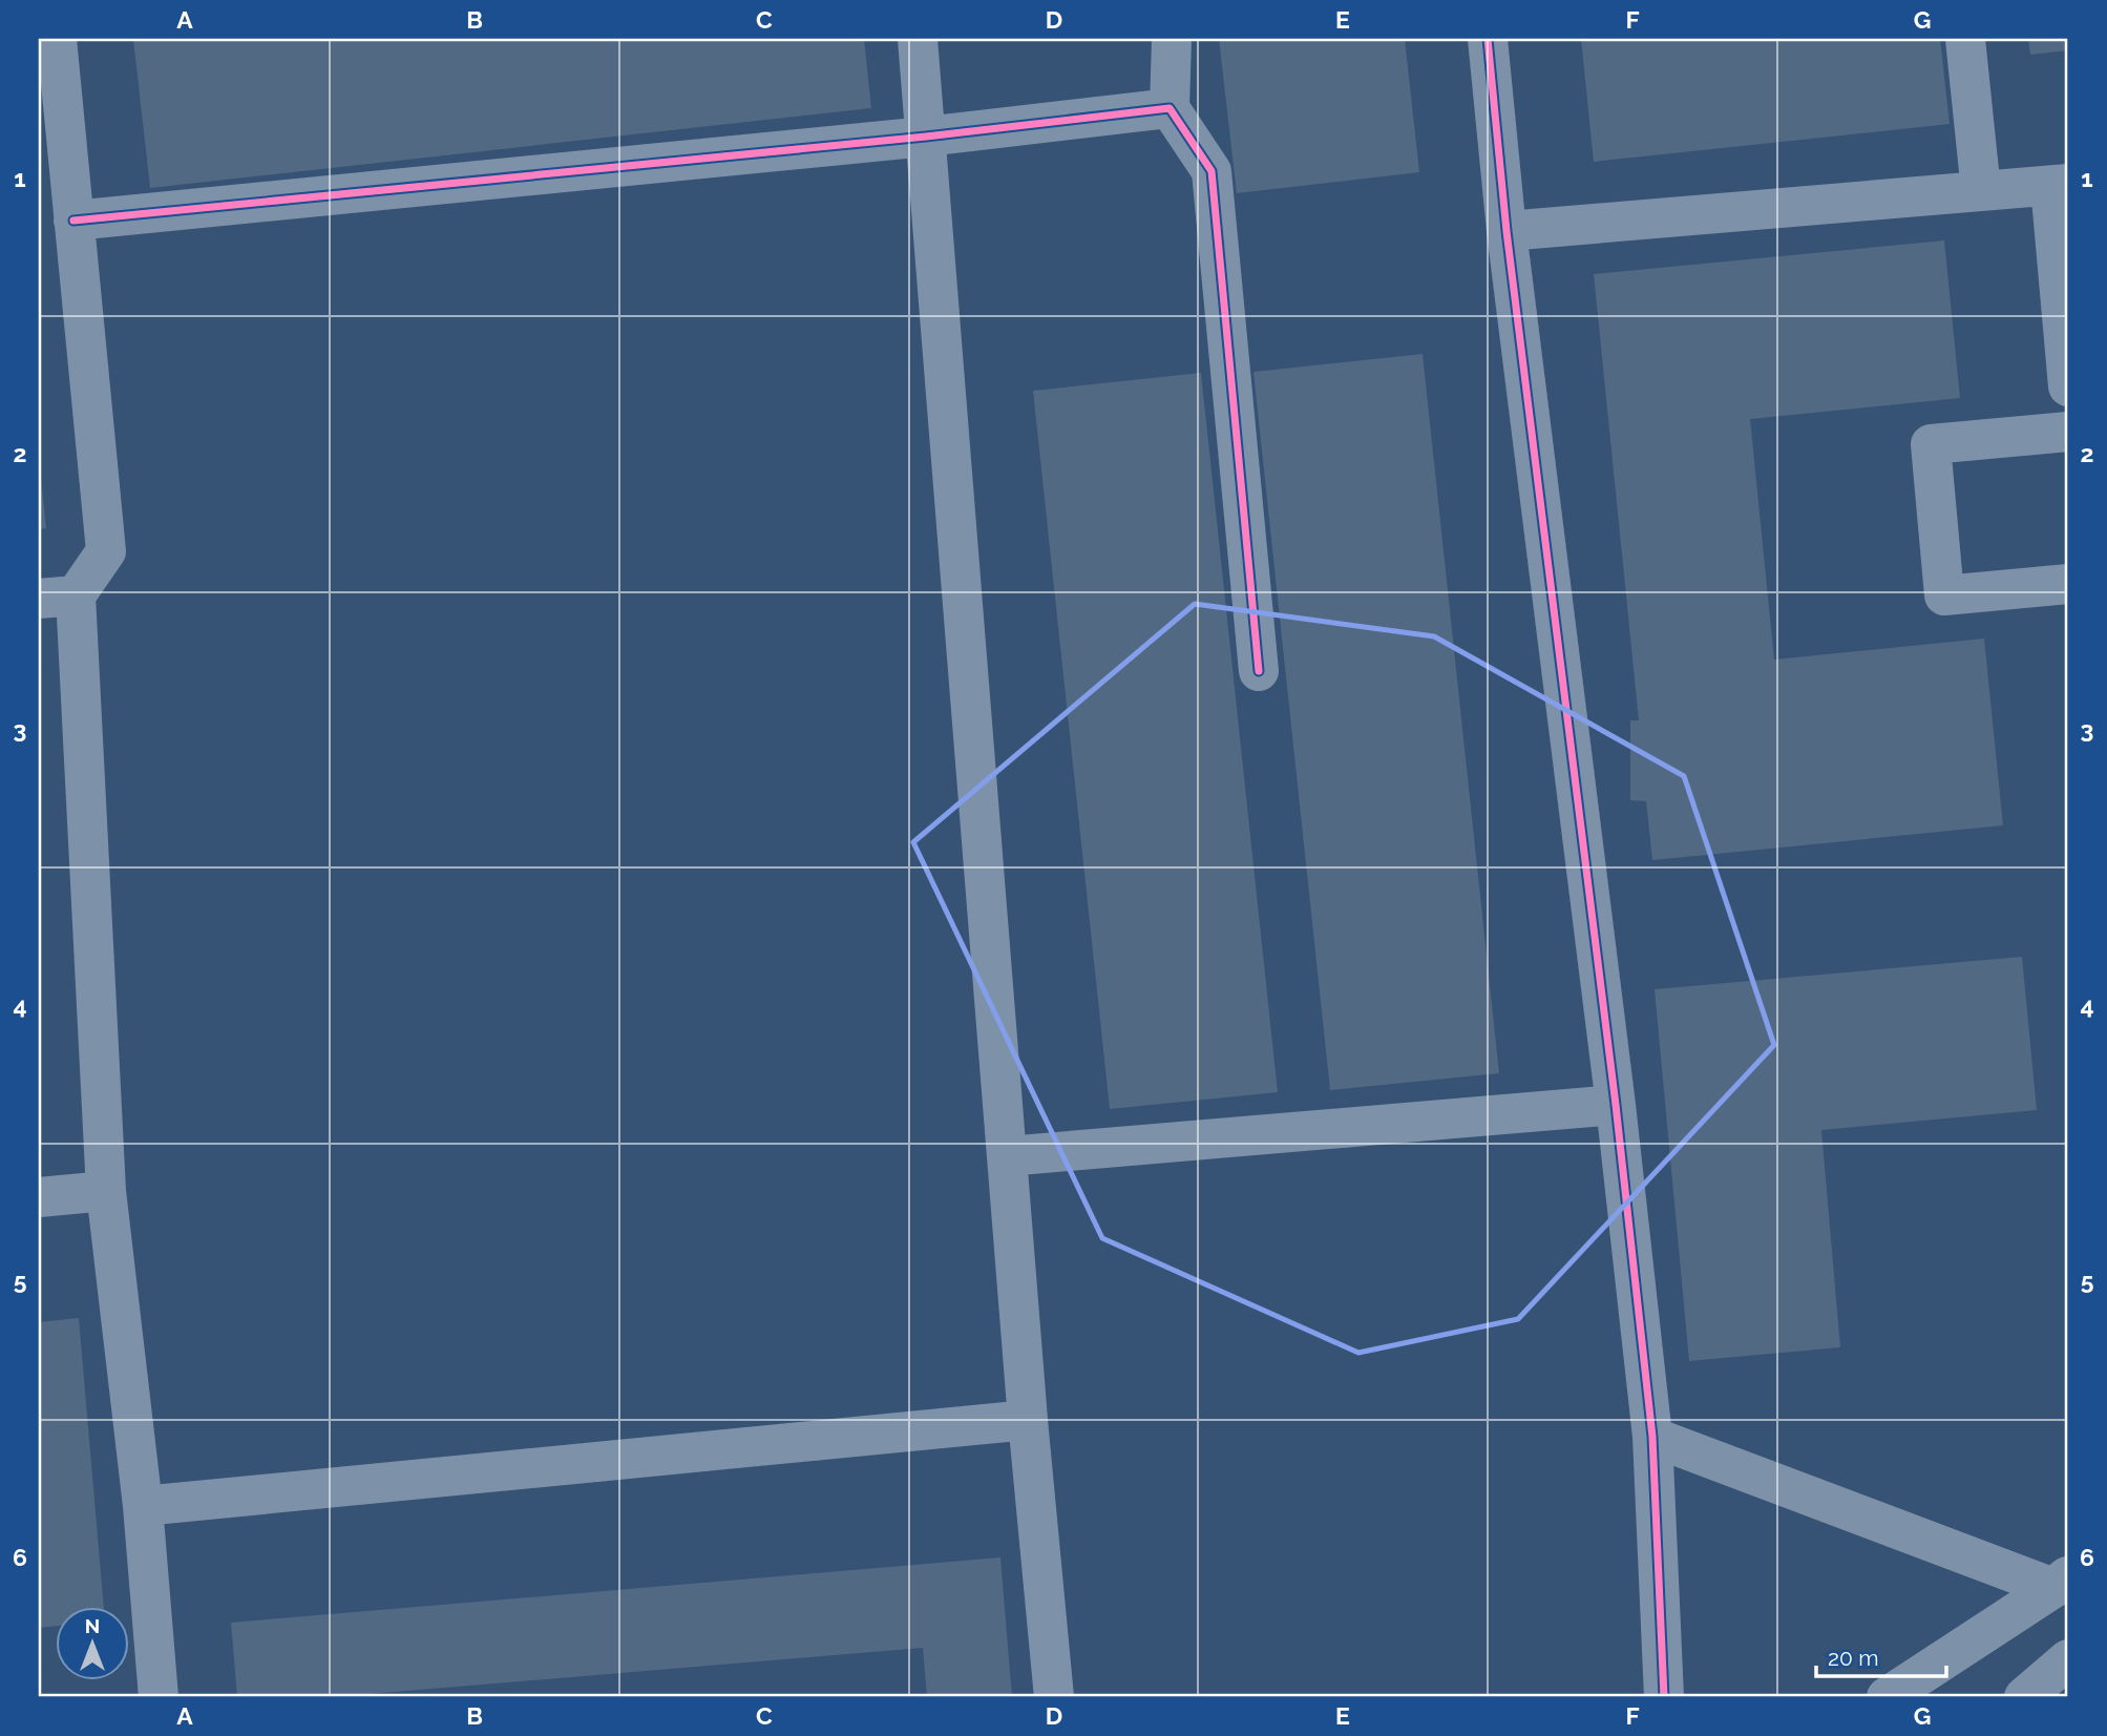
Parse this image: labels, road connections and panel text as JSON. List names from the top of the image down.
{
  "scale_bar": "20 m",
  "north": "top",
  "grid": {
    "columns": [
      "A",
      "B",
      "C",
      "D",
      "E",
      "F",
      "G"
    ],
    "rows": [
      "1",
      "2",
      "3",
      "4",
      "5",
      "6"
    ]
  }
}
